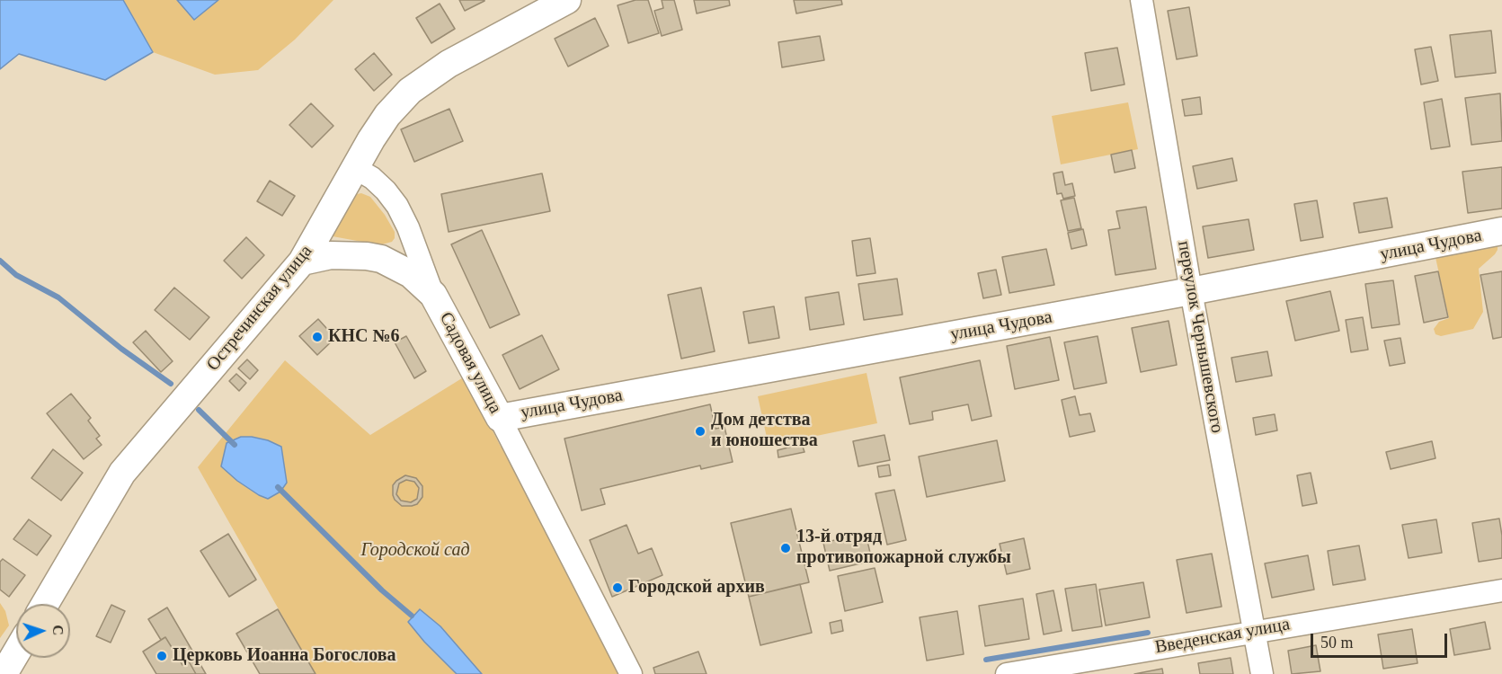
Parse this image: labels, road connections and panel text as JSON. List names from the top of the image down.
{
  "streets": {
    "street": [
      "улица Чудова",
      "Остречинская улица",
      "переулок Чернышевского",
      "Садовая улица",
      "Введенская улица"
    ]
  },
  "crossings": [
    ["улица Чудова", "переулок Чернышевского"],
    ["улица Чудова", "Садовая улица"],
    ["Остречинская улица", "Садовая улица"],
    ["переулок Чернышевского", "Введенская улица"]
  ],
  "parks": ["Городской сад"],
  "places": [
    "КНС №6",
    "Дом детства и юношества",
    "13-й отряд противопожарной службы",
    "Городской архив",
    "Церковь Иоанна Богослова"
  ],
  "scale_bar": "50 m",
  "north": "right"
}
